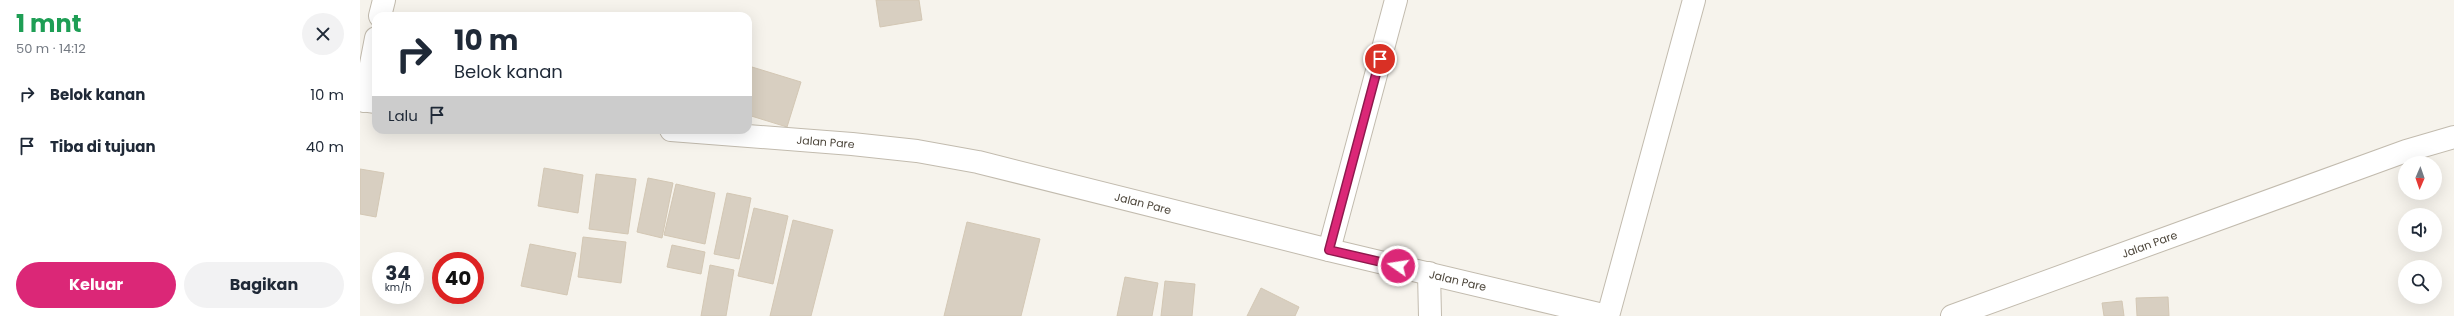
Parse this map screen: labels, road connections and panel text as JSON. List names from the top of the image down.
{
  "streets": {
    "street": ["Jalan Pare"]
  },
  "north": "bottom",
  "page": {
    "heading": ["1 mnt", "50 m · 14:12"],
    "turn": ["10 m", "Belok kanan"],
    "list": [
      {
        "name": "Belok kanan",
        "value": "10 m"
      },
      {
        "name": "Tiba di tujuan",
        "value": "40 m"
      }
    ],
    "then": "Lalu",
    "speed": "34 km/h",
    "limit": "40",
    "buttons": ["Keluar", "Bagikan"]
  }
}
